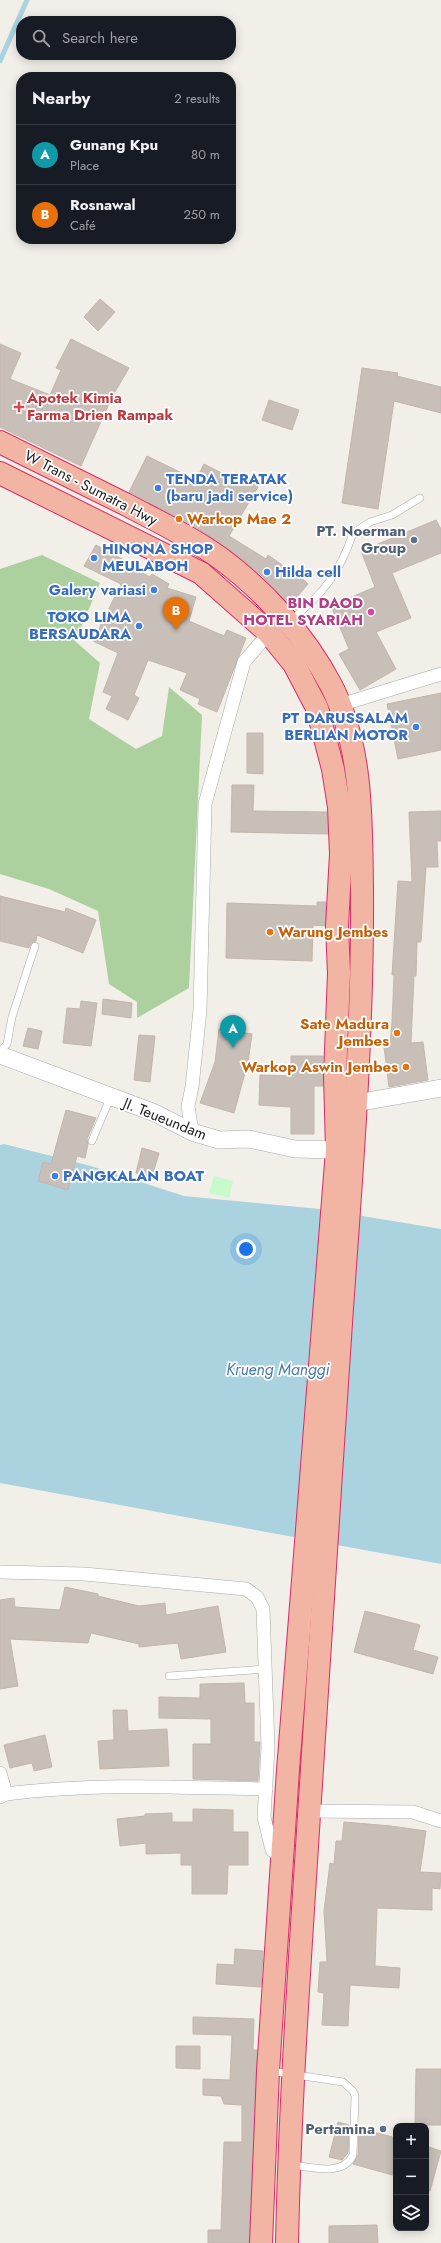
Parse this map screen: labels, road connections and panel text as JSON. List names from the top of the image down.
{
  "streets": {
    "highway": ["W Trans - Sumatra Hwy"],
    "street": ["JI. Teueundam"]
  },
  "crossings": [
    ["W Trans - Sumatra Hwy", "JI. Teueundam"]
  ],
  "water": ["Krueng Manggi"],
  "places": {
    "health": ["Apotek Kimia Farma Drien Rampak"],
    "other": [
      "TENDA TERATAK (baru jadi service)",
      "Warkop Mae 2",
      "PT. Noerman Group",
      "HINONA SHOP MEULABOH",
      "Hilda cell",
      "Galery variasi",
      "BIN DAOD HOTEL SYARIAH",
      "TOKO LIMA BERSAUDARA",
      "PT DARUSSALAM BERLIAN MOTOR",
      "Warung Jembes",
      "Sate Madura Jembes",
      "Warkop Aswin Jembes",
      "PANGKALAN BOAT",
      "Pertamina"
    ]
  },
  "page": {
    "search": "Search here",
    "heading": ["Nearby", "2 results"],
    "list": [
      {
        "mark": "A",
        "name": "Gunang Kpu",
        "note": "Place",
        "value": "80 m"
      },
      {
        "mark": "B",
        "name": "Rosnawal",
        "note": "Café",
        "value": "250 m"
      }
    ],
    "pins": ["B", "A"],
    "map_buttons": ["+", "−"]
  }
}
